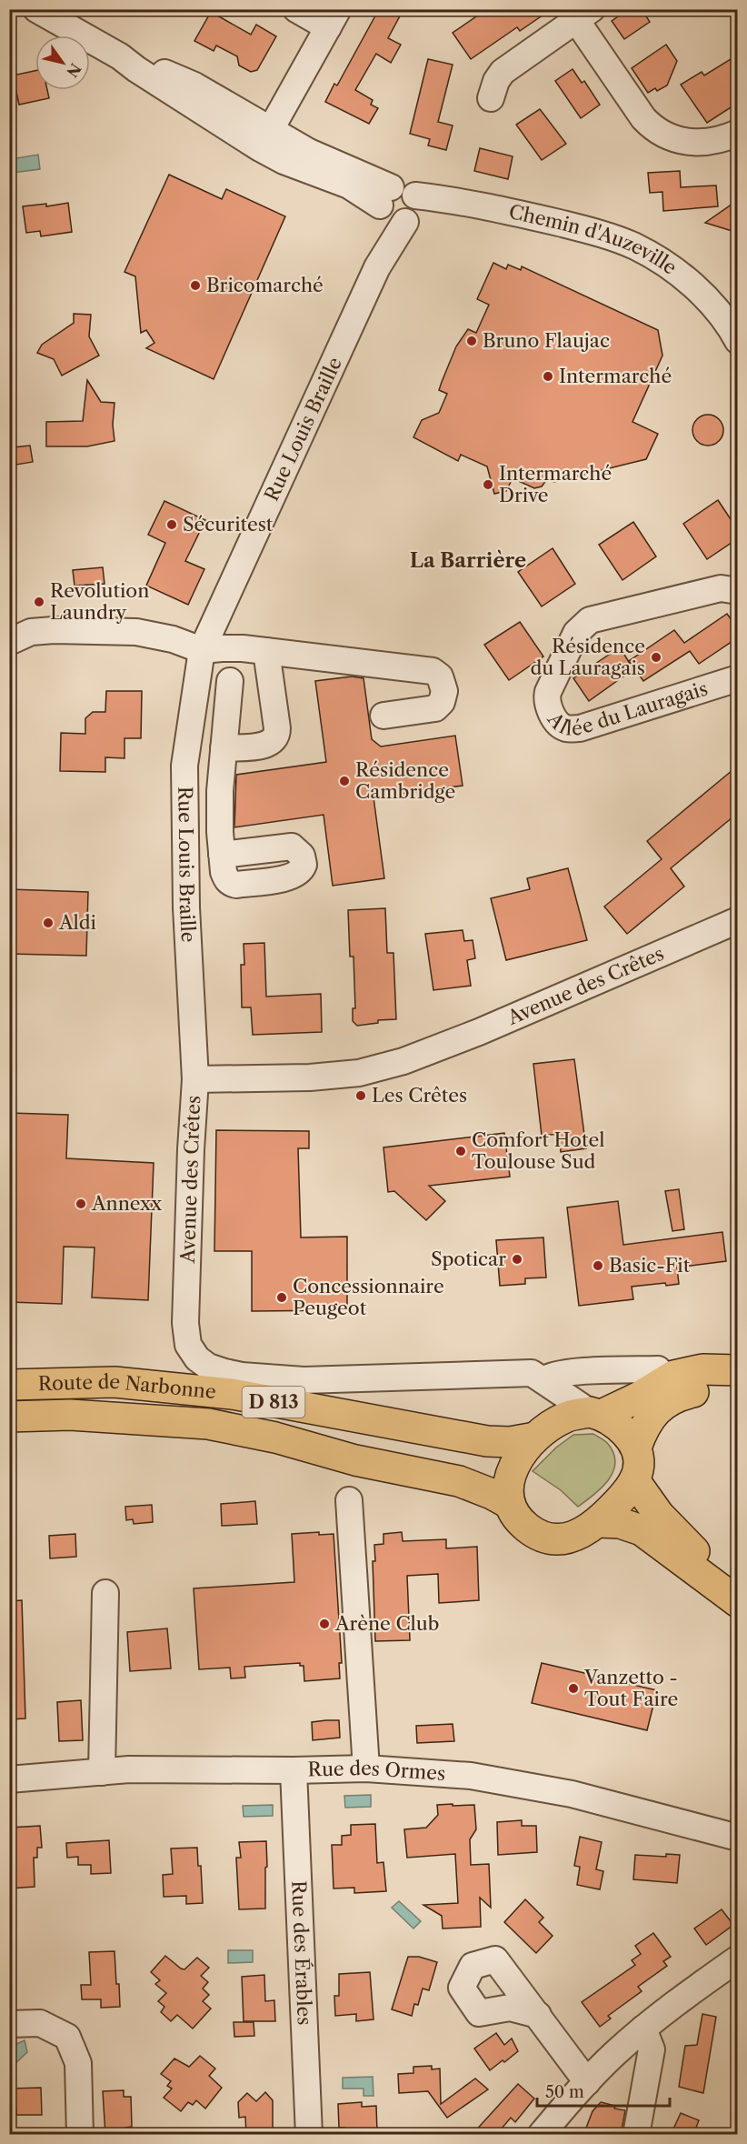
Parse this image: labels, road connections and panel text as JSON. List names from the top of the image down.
{
  "streets": {
    "main road": ["Route de Narbonne", "D 813"],
    "street": [
      "Chemin d'Auzeville",
      "Rue Louis Braille",
      "Allée du Lauragais",
      "Avenue des Crêtes",
      "Rue des Ormes",
      "Rue des Érables"
    ]
  },
  "crossings": [
    ["Chemin d'Auzeville", "Rue Louis Braille"],
    ["Rue Louis Braille", "Avenue des Crêtes"],
    ["Avenue des Crêtes", "Route de Narbonne"],
    ["Avenue des Crêtes", "D 813"],
    ["Route de Narbonne", "D 813"],
    ["Rue des Ormes", "Rue des Érables"]
  ],
  "districts": ["La Barrière"],
  "places": [
    "Bricomarché",
    "Bruno Flaujac",
    "Intermarché",
    "Intermarché Drive",
    "Sécuritest",
    "Revolution Laundry",
    "Résidence du Lauragais",
    "Résidence Cambridge",
    "Aldi",
    "Les Crêtes",
    "Comfort Hotel Toulouse Sud",
    "Annexx",
    "Spoticar",
    "Basic-Fit",
    "Concessionnaire Peugeot",
    "Arène Club",
    "Vanzetto - Tout Faire"
  ],
  "scale_bar": "50 m",
  "north": "bottom right"
}
